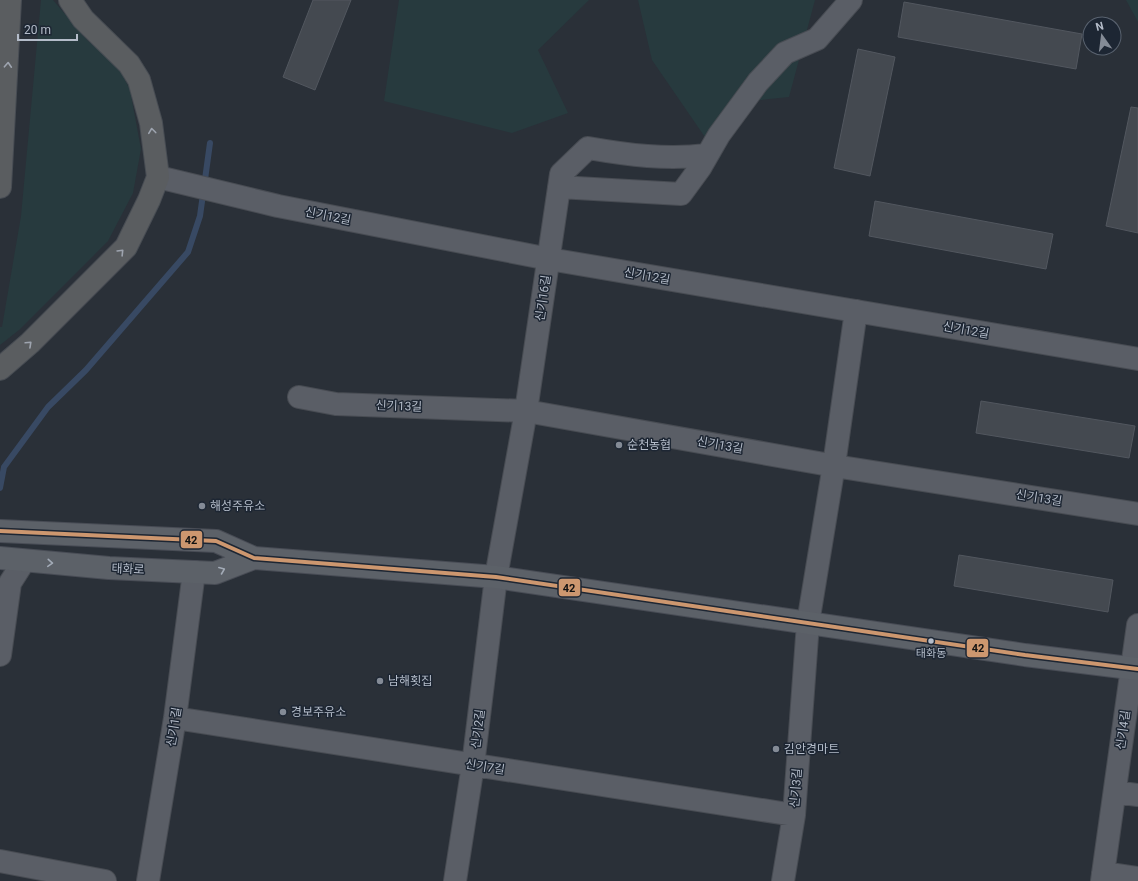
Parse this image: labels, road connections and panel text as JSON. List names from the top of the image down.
{
  "streets": {
    "main road": ["태화로"],
    "street": [
      "신기12길",
      "신기16길",
      "신기13길",
      "신기1길",
      "신기2길",
      "신기4길",
      "신기7길",
      "신기3길"
    ]
  },
  "crossings": [
    ["신기12길", "신기16길"],
    ["신기12길", "신기3길"],
    ["신기16길", "신기13길"],
    ["신기16길", "태화로"],
    ["신기16길", "신기2길"],
    ["신기13길", "신기3길"],
    ["태화로", "신기1길"],
    ["태화로", "신기2길"],
    ["태화로", "신기4길"],
    ["태화로", "신기3길"],
    ["신기1길", "신기7길"],
    ["신기2길", "신기7길"],
    ["신기7길", "신기3길"]
  ],
  "places": [
    "순천농협",
    "해성주유소",
    "태화동",
    "남해횟집",
    "경보주유소",
    "김안경마트"
  ],
  "lines": ["transit line 42"],
  "scale_bar": "20 m",
  "north": "top"
}
